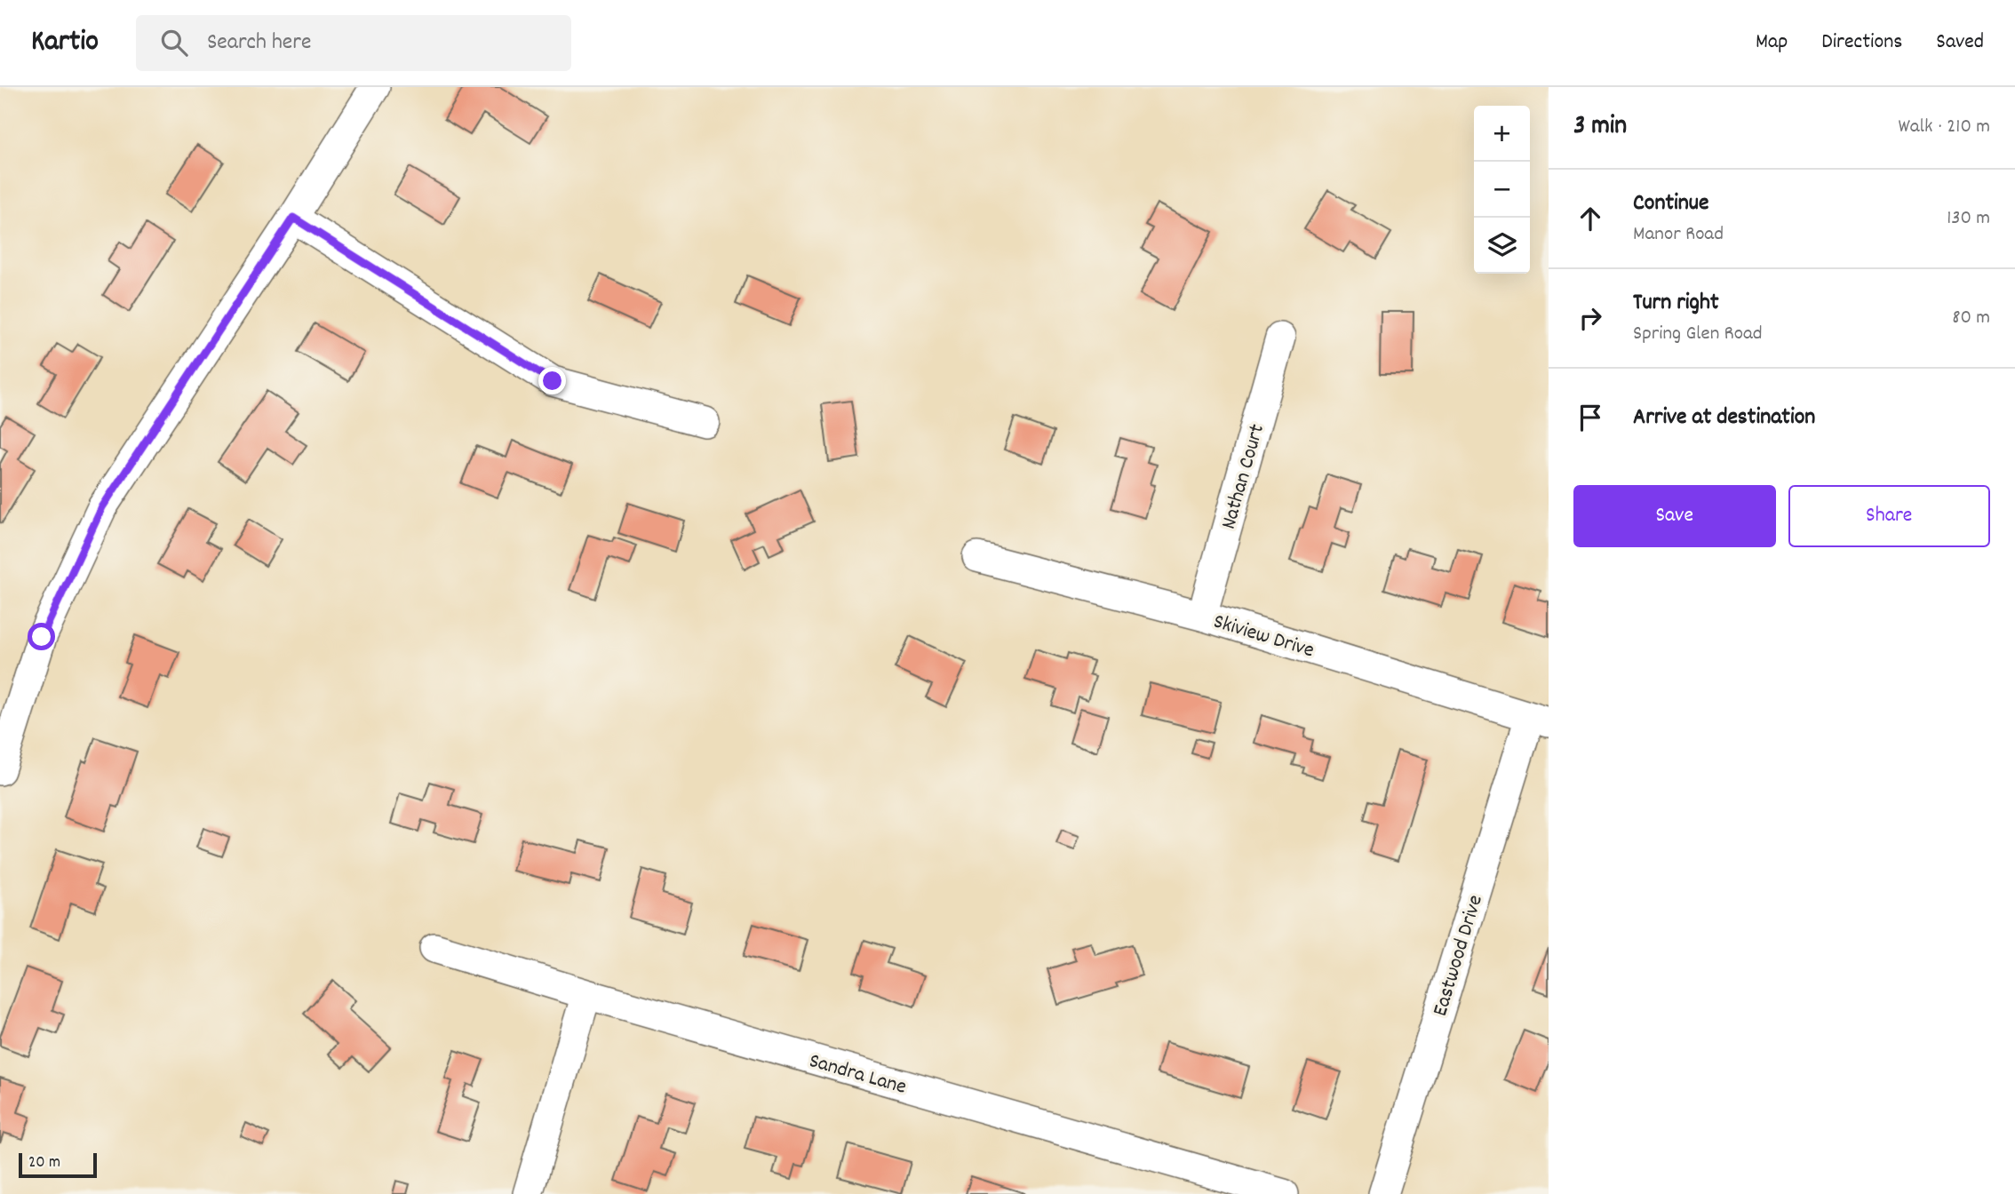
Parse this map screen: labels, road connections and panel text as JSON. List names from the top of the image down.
{
  "streets": {
    "street": [
      "Nathan Court",
      "Skiview Drive",
      "Eastwood Drive",
      "Sandra Lane"
    ]
  },
  "crossings": [
    ["Nathan Court", "Skiview Drive"],
    ["Skiview Drive", "Eastwood Drive"]
  ],
  "scale_bar": "20 m",
  "page": {
    "header": "Kartio",
    "search": "Search here",
    "nav": ["Map", "Directions", "Saved"],
    "heading": ["3 min", "Walk · 210 m"],
    "map_buttons": ["+", "−"],
    "list": [
      ["Continue", "Manor Road", "130 m"],
      ["Turn right", "Spring Glen Road", "80 m"],
      "Arrive at destination"
    ],
    "buttons": ["Save", "Share"],
    "scale": "20 m"
  }
}
